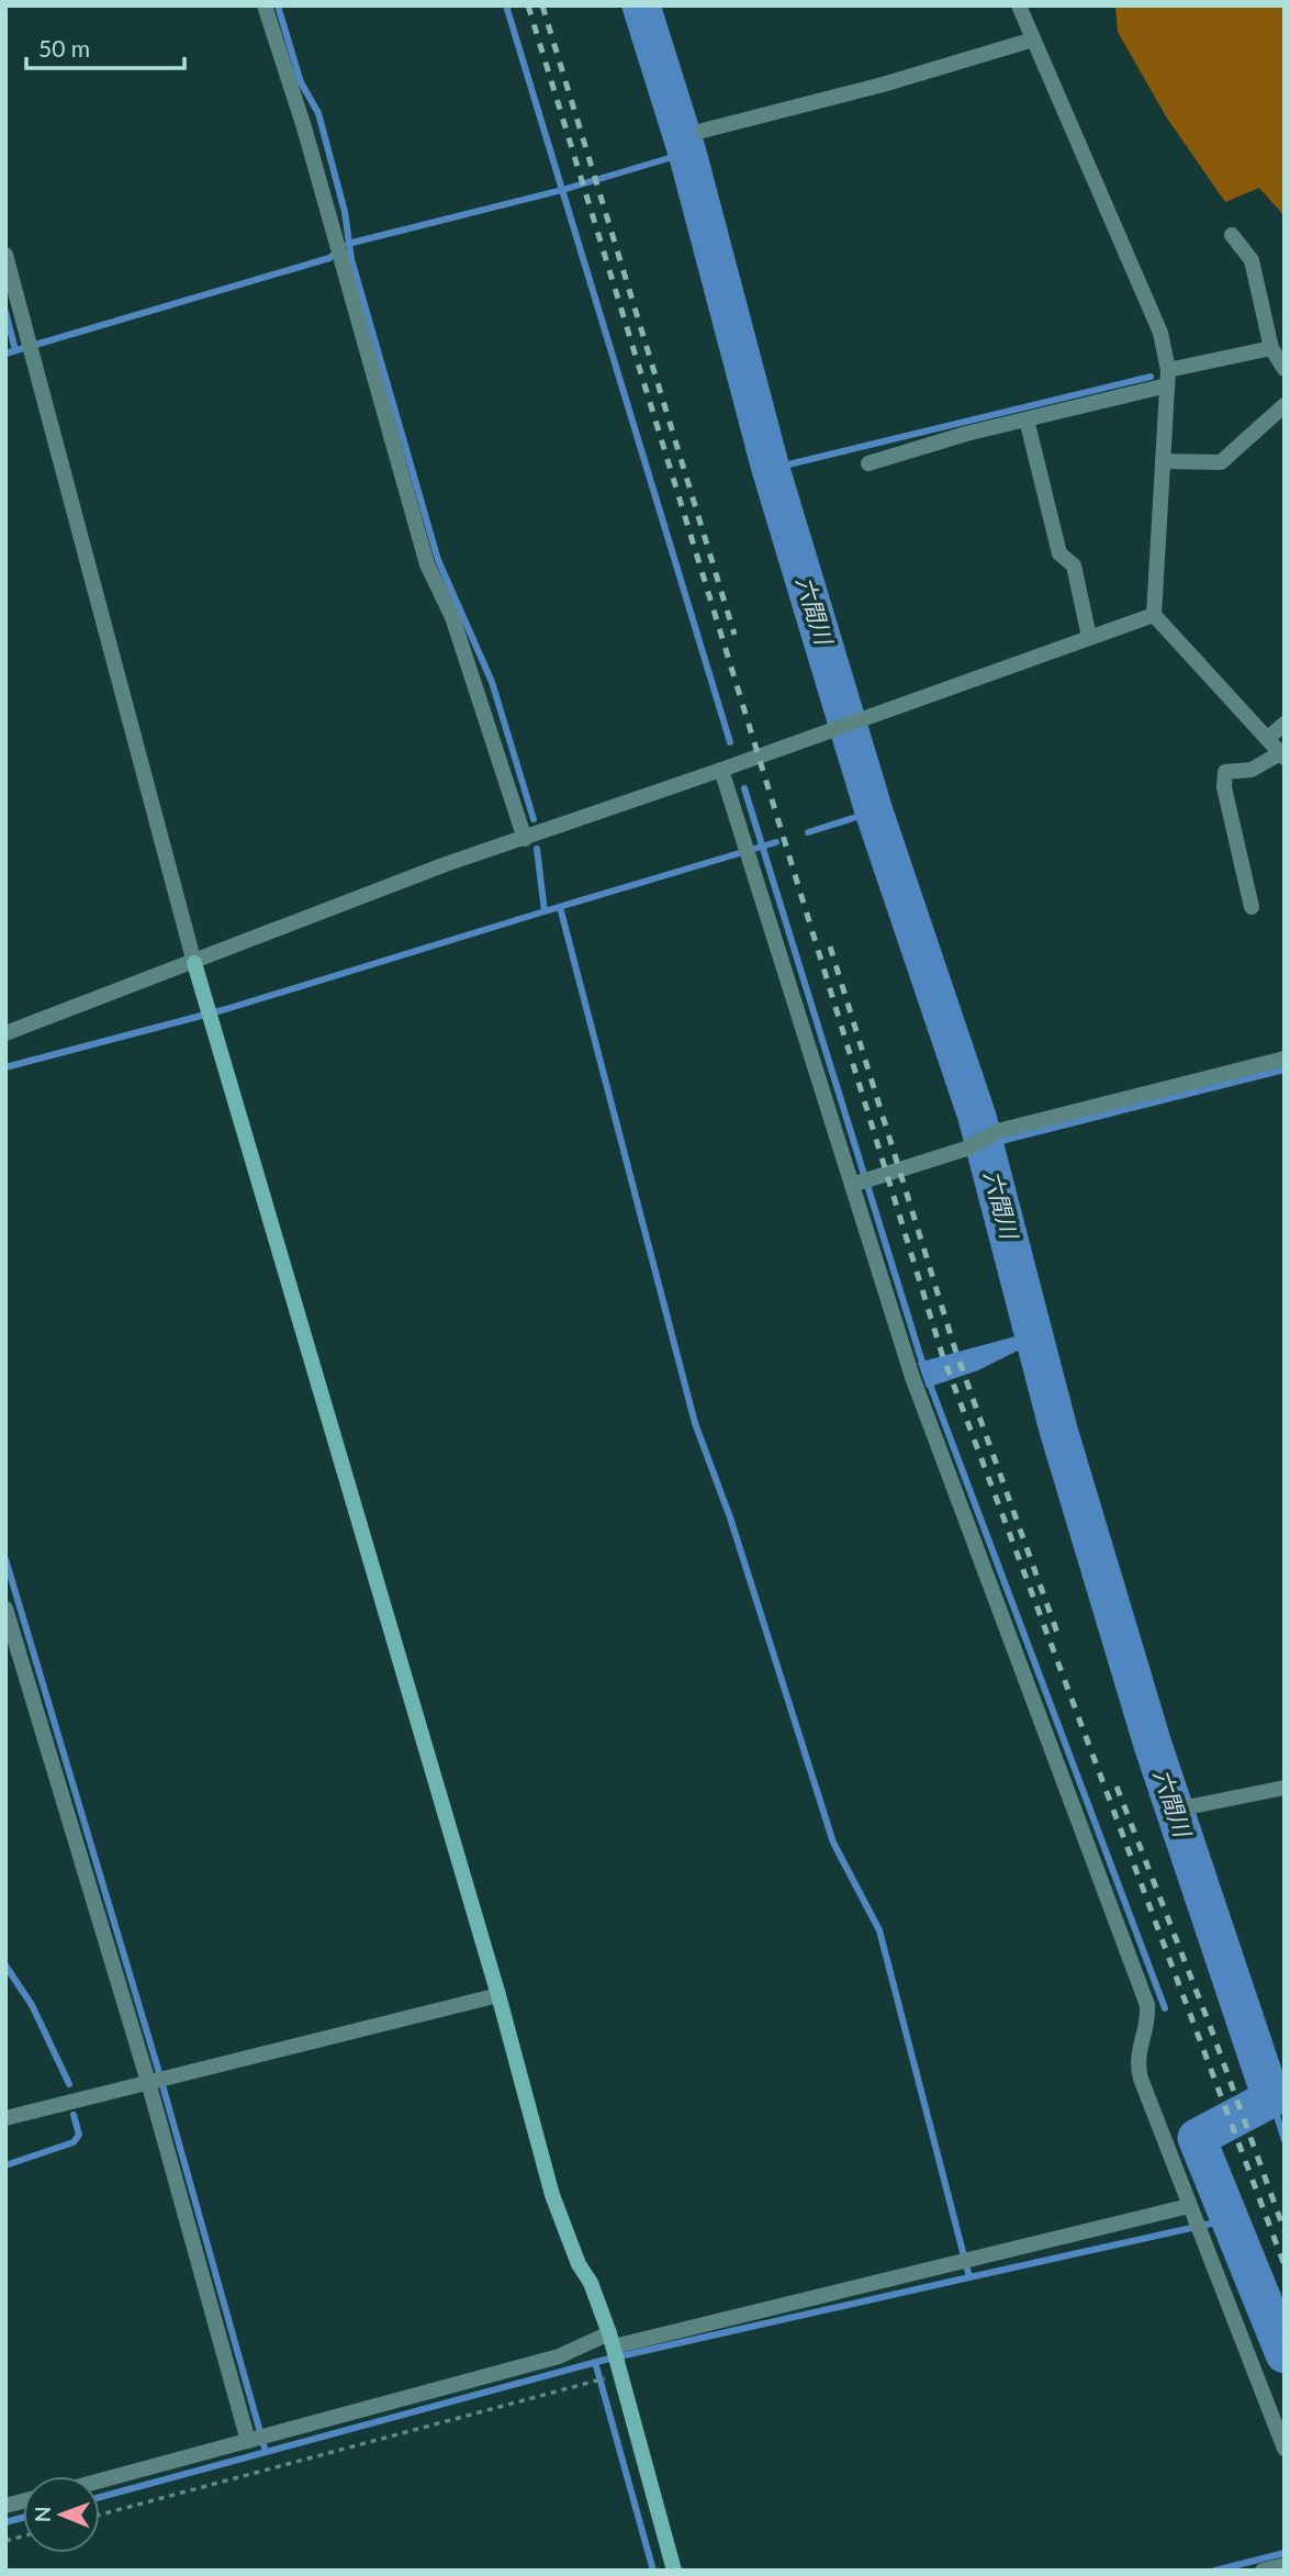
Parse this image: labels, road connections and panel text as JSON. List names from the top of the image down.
{
  "water": ["六間川"],
  "scale_bar": "50 m",
  "north": "left"
}
